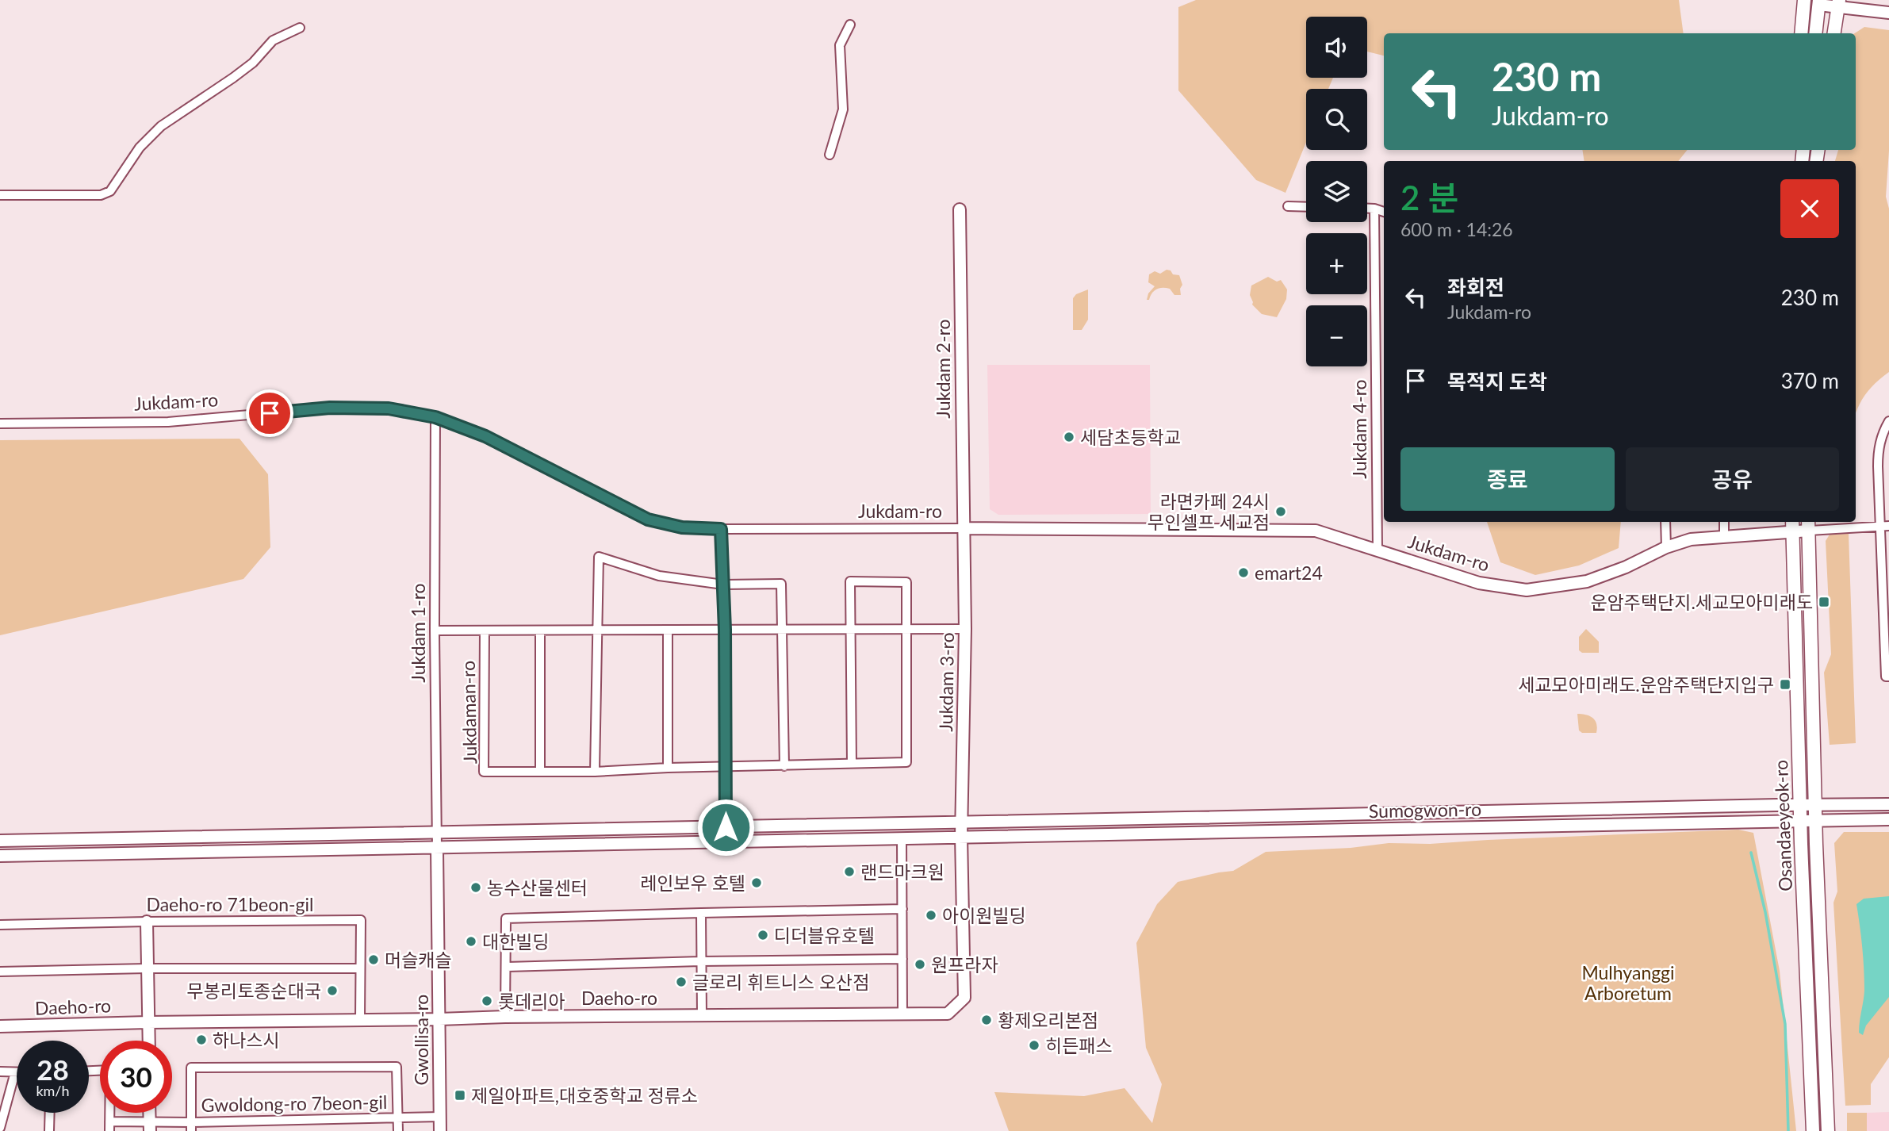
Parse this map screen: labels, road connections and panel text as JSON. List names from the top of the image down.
{
  "streets": {
    "main road": ["Osandaeyeok-ro"],
    "street": [
      "Jukdam 2-ro",
      "Jukdam-ro",
      "Jukdam 4-ro",
      "Jukdam 1-ro",
      "Jukdam 3-ro",
      "Jukdaman-ro",
      "Sumogwon-ro",
      "Daeho-ro 71beon-gil",
      "Daeho-ro",
      "Gwollisa-ro",
      "Gwoldong-ro 7beon-gil"
    ]
  },
  "crossings": [
    ["Jukdam 2-ro", "Jukdam-ro"],
    ["Jukdam 2-ro", "Jukdam 3-ro"],
    ["Jukdam-ro", "Jukdam 4-ro"],
    ["Jukdam-ro", "Jukdam 1-ro"],
    ["Jukdam-ro", "Jukdam 3-ro"],
    ["Jukdam-ro", "Osandaeyeok-ro"],
    ["Jukdam 1-ro", "Sumogwon-ro"],
    ["Jukdam 1-ro", "Gwollisa-ro"],
    ["Jukdam 3-ro", "Sumogwon-ro"],
    ["Jukdam 3-ro", "Daeho-ro"],
    ["Sumogwon-ro", "Osandaeyeok-ro"],
    ["Sumogwon-ro", "Daeho-ro"],
    ["Sumogwon-ro", "Gwollisa-ro"],
    ["Daeho-ro 71beon-gil", "Daeho-ro"],
    ["Daeho-ro", "Gwollisa-ro"],
    ["Gwollisa-ro", "Gwoldong-ro 7beon-gil"]
  ],
  "parks": ["Mulhyanggi Arboretum"],
  "places": {
    "other": [
      "세담초등학교",
      "라면카페 24시 무인셀프 세교점",
      "emart24",
      "랜드마크원",
      "레인보우 호텔",
      "농수산물센터",
      "아이원빌딩",
      "디더블유호텔",
      "대한빌딩",
      "머슬캐슬",
      "원프라자",
      "글로리 휘트니스 오산점",
      "무봉리토종순대국",
      "롯데리아",
      "황제오리본점",
      "하나스시",
      "히든패스"
    ],
    "transit": ["운암주택단지.세교모아미래도", "세교모아미래도.운암주택단지입구", "제일아파트,대호중학교 정류소"]
  },
  "page": {
    "map_buttons": ["+", "−"],
    "turn": ["230 m", "Jukdam-ro"],
    "heading": ["2 분", "600 m · 14:26"],
    "list": [
      {
        "name": "좌회전",
        "note": "Jukdam-ro",
        "value": "230 m"
      },
      {
        "name": "목적지 도착",
        "value": "370 m"
      }
    ],
    "buttons": ["종료", "공유"],
    "speed": "28 km/h",
    "limit": "30"
  }
}
